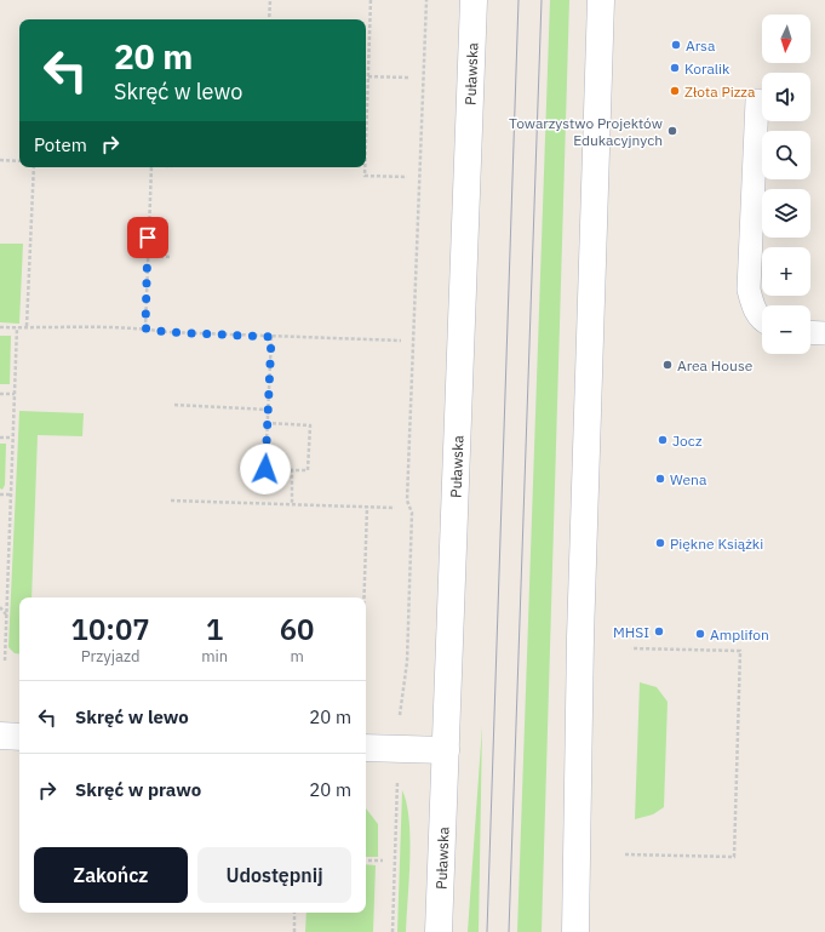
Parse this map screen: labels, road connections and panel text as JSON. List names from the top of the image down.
{
  "streets": {
    "main road": ["Puławska"]
  },
  "places": [
    "Arsa",
    "Koralik",
    "Złota Pizza",
    "Towarzystwo Projektów Edukacyjnych",
    "Area House",
    "Jocz",
    "Wena",
    "Piękne Książki",
    "MHSI",
    "Amplifon"
  ],
  "north": "bottom",
  "page": {
    "map_buttons": ["+", "−"],
    "turn": ["20 m", "Skręć w lewo"],
    "then": "Potem",
    "eta": [
      "10:07",
      "Przyjazd",
      "1",
      "min",
      "60",
      "m"
    ],
    "list": [
      {
        "name": "Skręć w lewo",
        "value": "20 m"
      },
      {
        "name": "Skręć w prawo",
        "value": "20 m"
      }
    ],
    "buttons": ["Zakończ", "Udostępnij"]
  }
}
